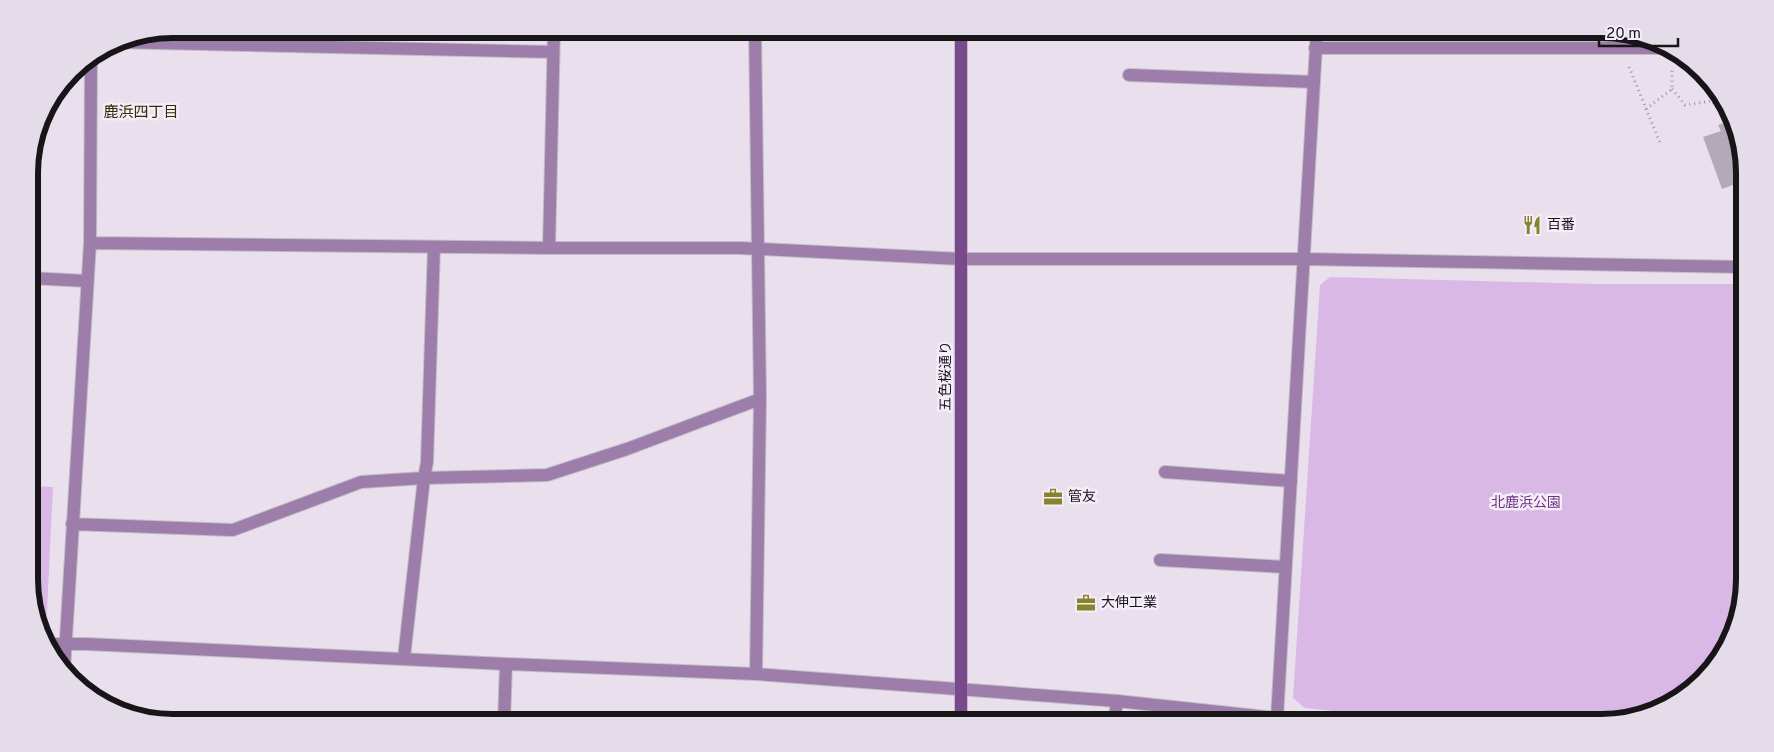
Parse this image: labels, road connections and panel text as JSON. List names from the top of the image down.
{
  "streets": {
    "street": ["五色桜通り"]
  },
  "districts": ["鹿浜四丁目"],
  "parks": ["北鹿浜公園"],
  "places": {
    "restaurant": ["百番"],
    "office": ["管友", "大伸工業"]
  },
  "scale_bar": "20 m"
}
